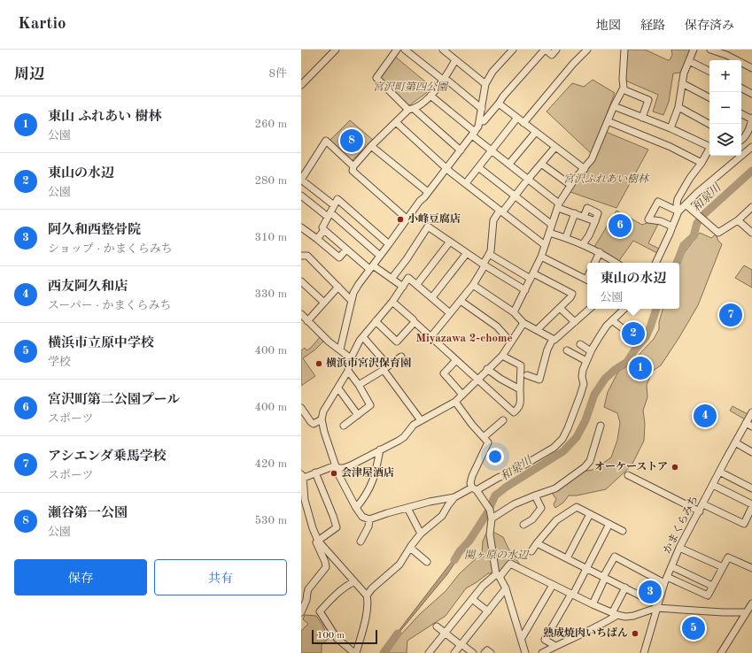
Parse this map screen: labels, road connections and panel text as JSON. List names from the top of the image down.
{
  "streets": {
    "street": ["かまくらみち"]
  },
  "districts": ["Miyazawa 2-chome"],
  "water": ["和泉川"],
  "parks": ["宮沢町第四公園", "宮沢ふれあい樹林", "関ヶ原の水辺"],
  "places": [
    "小峰豆腐店",
    "横浜市宮沢保育園",
    "オーケーストア",
    "会津屋酒店",
    "熟成焼肉いちばん"
  ],
  "scale_bar": "100 m",
  "page": {
    "header": "Kartio",
    "nav": ["地図", "経路", "保存済み"],
    "heading": ["周辺", "8件"],
    "map_buttons": ["+", "−"],
    "list": [
      {
        "mark": "1",
        "name": "東山 ふれあい 樹林",
        "note": "公園",
        "value": "260 m"
      },
      {
        "mark": "2",
        "name": "東山の水辺",
        "note": "公園",
        "value": "280 m"
      },
      {
        "mark": "3",
        "name": "阿久和西整骨院",
        "note": "ショップ · かまくらみち",
        "value": "310 m"
      },
      {
        "mark": "4",
        "name": "西友阿久和店",
        "note": "スーパー · かまくらみち",
        "value": "330 m"
      },
      {
        "mark": "5",
        "name": "横浜市立原中学校",
        "note": "学校",
        "value": "400 m"
      },
      {
        "mark": "6",
        "name": "宮沢町第二公園プール",
        "note": "スポーツ",
        "value": "400 m"
      },
      {
        "mark": "7",
        "name": "アシエンダ乗馬学校",
        "note": "スポーツ",
        "value": "420 m"
      },
      {
        "mark": "8",
        "name": "瀬谷第一公園",
        "note": "公園",
        "value": "530 m"
      }
    ],
    "pins": [
      "8",
      "6",
      "7",
      "2",
      "1",
      "4",
      "3",
      "5"
    ],
    "popup": ["東山の水辺", "公園"],
    "buttons": ["保存", "共有"],
    "scale": "100 m"
  }
}
